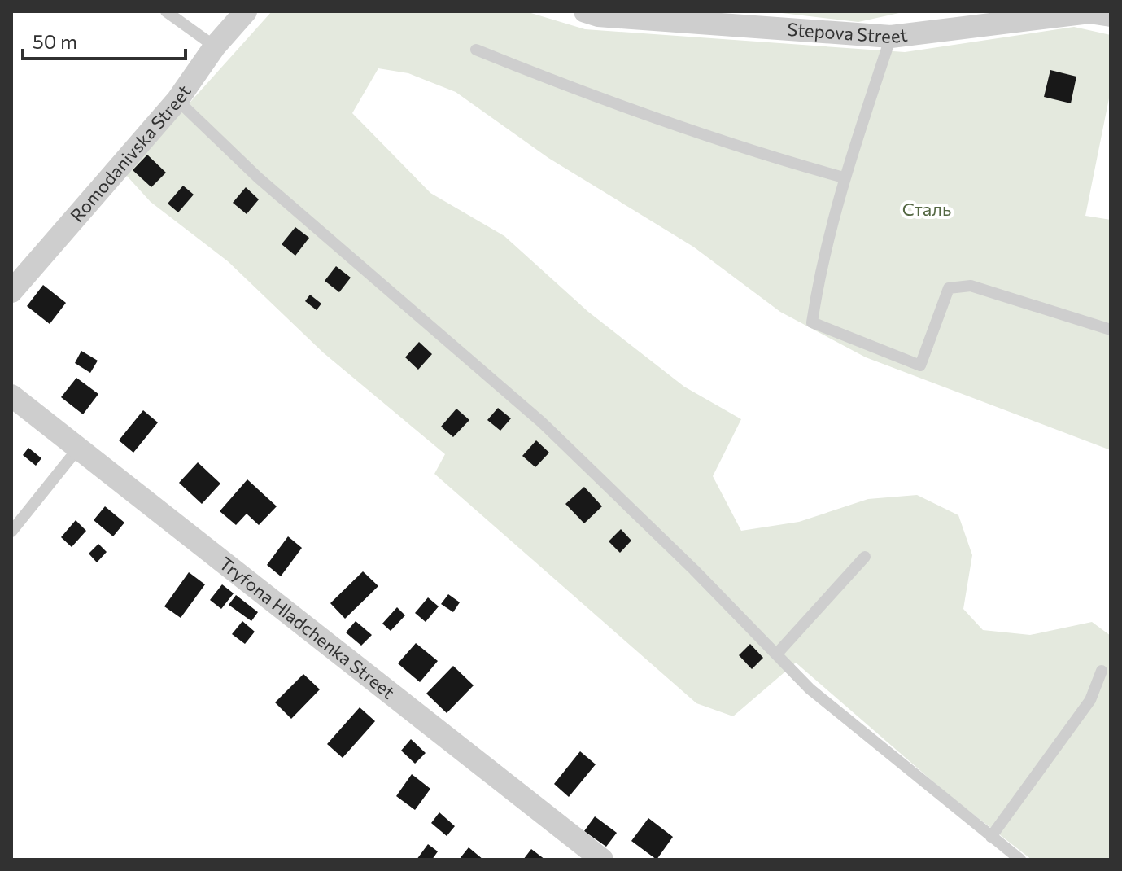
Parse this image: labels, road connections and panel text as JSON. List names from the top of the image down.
{
  "streets": {
    "street": ["Stepova Street", "Romodanivska Street", "Tryfona Hladchenka Street"]
  },
  "parks": ["Сталь"],
  "scale_bar": "50 m"
}
